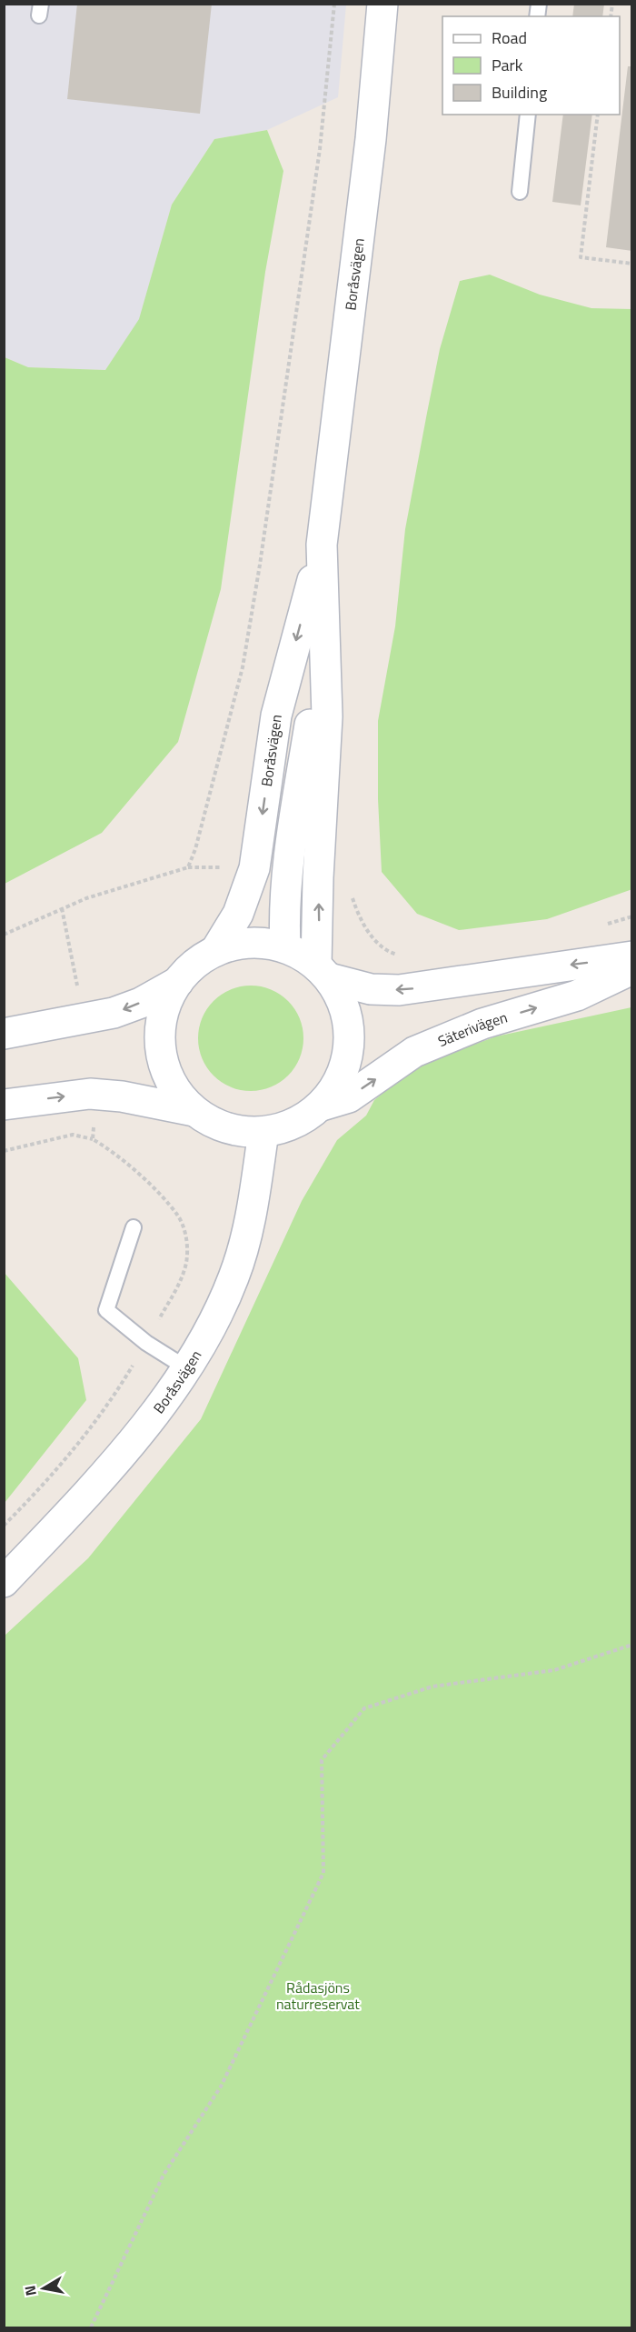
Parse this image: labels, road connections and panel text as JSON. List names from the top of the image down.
{
  "streets": {
    "street": ["Boråsvägen", "Säterivägen"]
  },
  "crossings": [
    ["Boråsvägen", "Säterivägen"]
  ],
  "parks": ["Rådasjöns naturreservat"],
  "legend": ["Road", "Park", "Building"],
  "north": "left"
}
